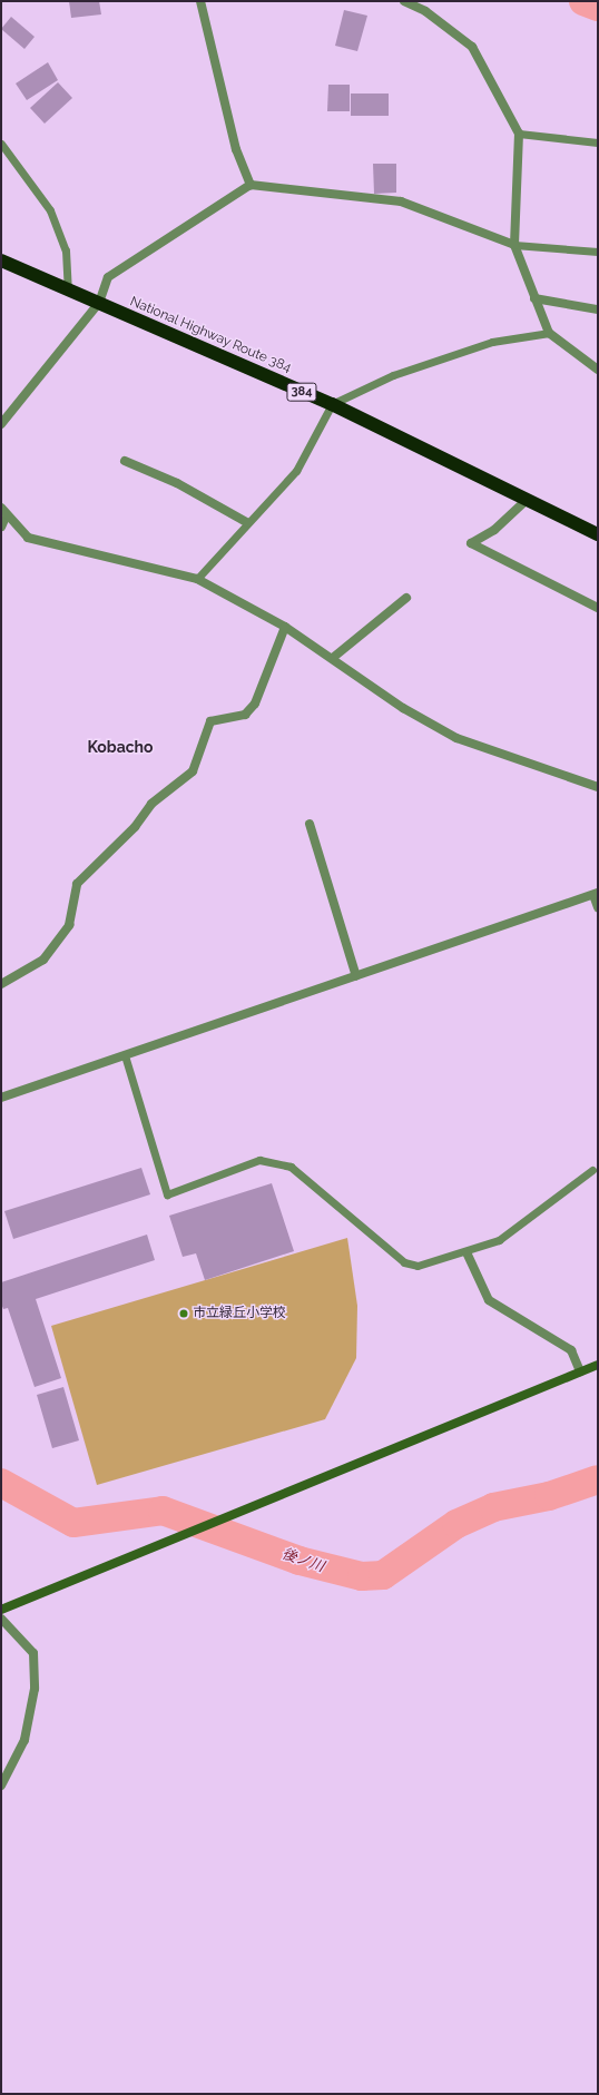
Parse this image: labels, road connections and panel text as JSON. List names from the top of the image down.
{
  "streets": {
    "highway": ["National Highway Route 384", "384"]
  },
  "districts": ["Kobacho"],
  "water": ["後ノ川"],
  "places": ["市立緑丘小学校"]
}
